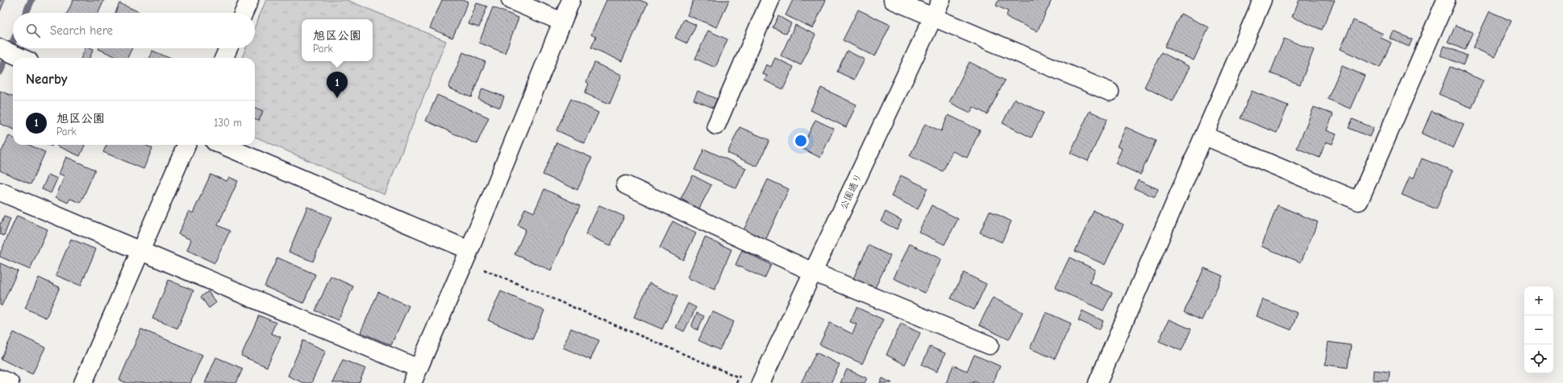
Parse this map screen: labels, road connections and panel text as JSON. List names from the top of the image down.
{
  "streets": {
    "street": ["公園通り"]
  },
  "page": {
    "search": "Search here",
    "popup": ["旭区公園", "Park"],
    "heading": "Nearby",
    "pins": "1",
    "list": [
      {
        "mark": "1",
        "name": "旭区公園",
        "note": "Park",
        "value": "130 m"
      }
    ],
    "map_buttons": ["+", "−"]
  }
}
